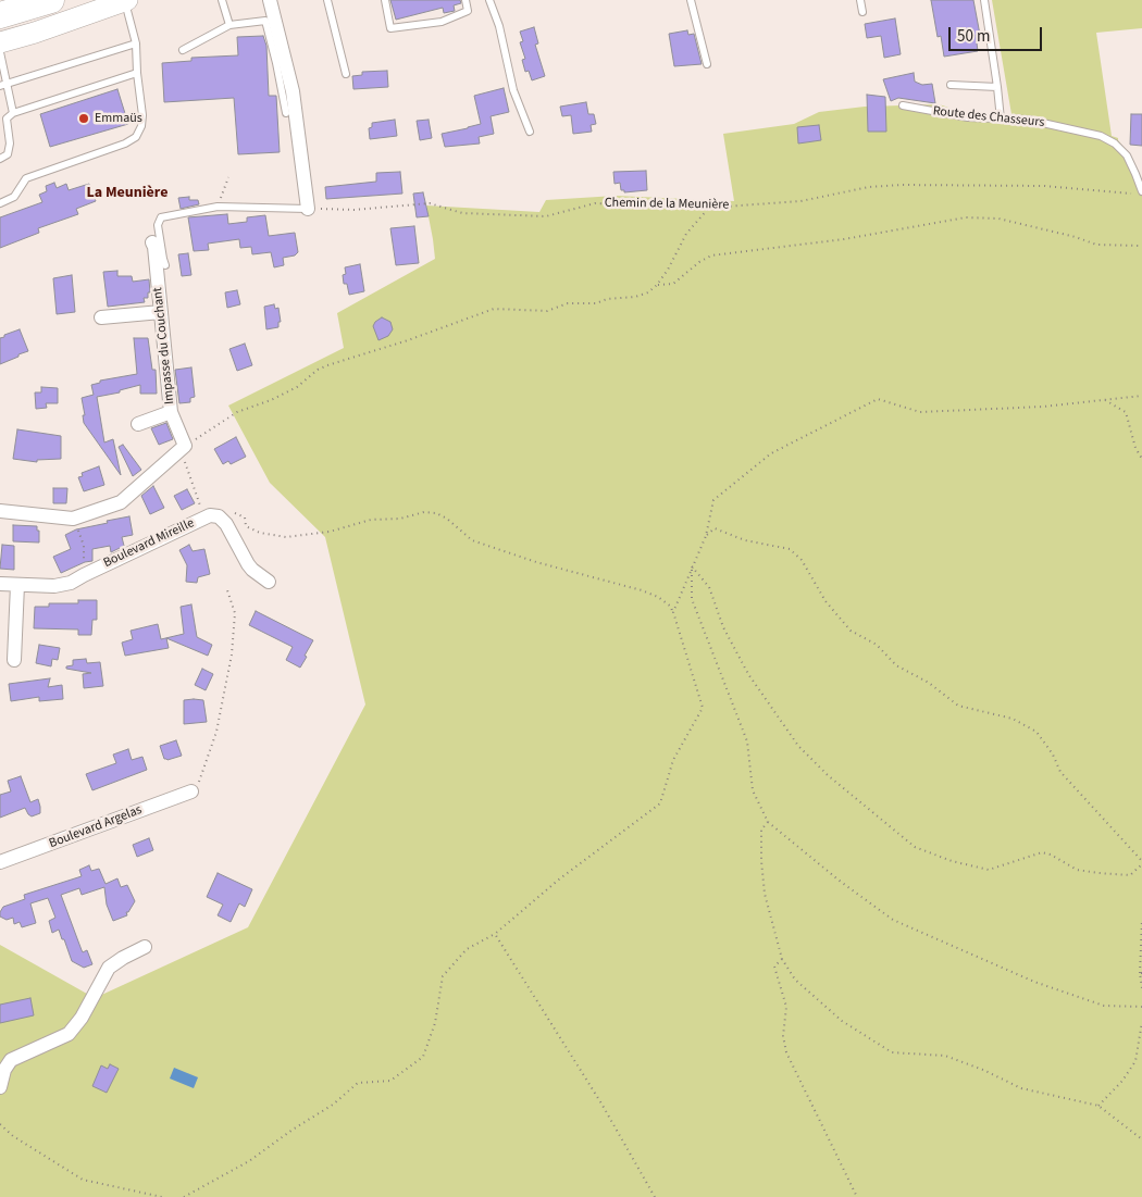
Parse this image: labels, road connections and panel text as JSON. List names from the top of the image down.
{
  "streets": {
    "street": ["Impasse du Couchant", "Boulevard Mireille", "Boulevard Argelas"],
    "lane": ["Route des Chasseurs"],
    "path": ["Chemin de la Meunière"]
  },
  "crossings": [
    ["Route des Chasseurs", "Chemin de la Meunière"]
  ],
  "districts": ["La Meunière"],
  "places": ["Emmaüs"],
  "scale_bar": "50 m"
}
